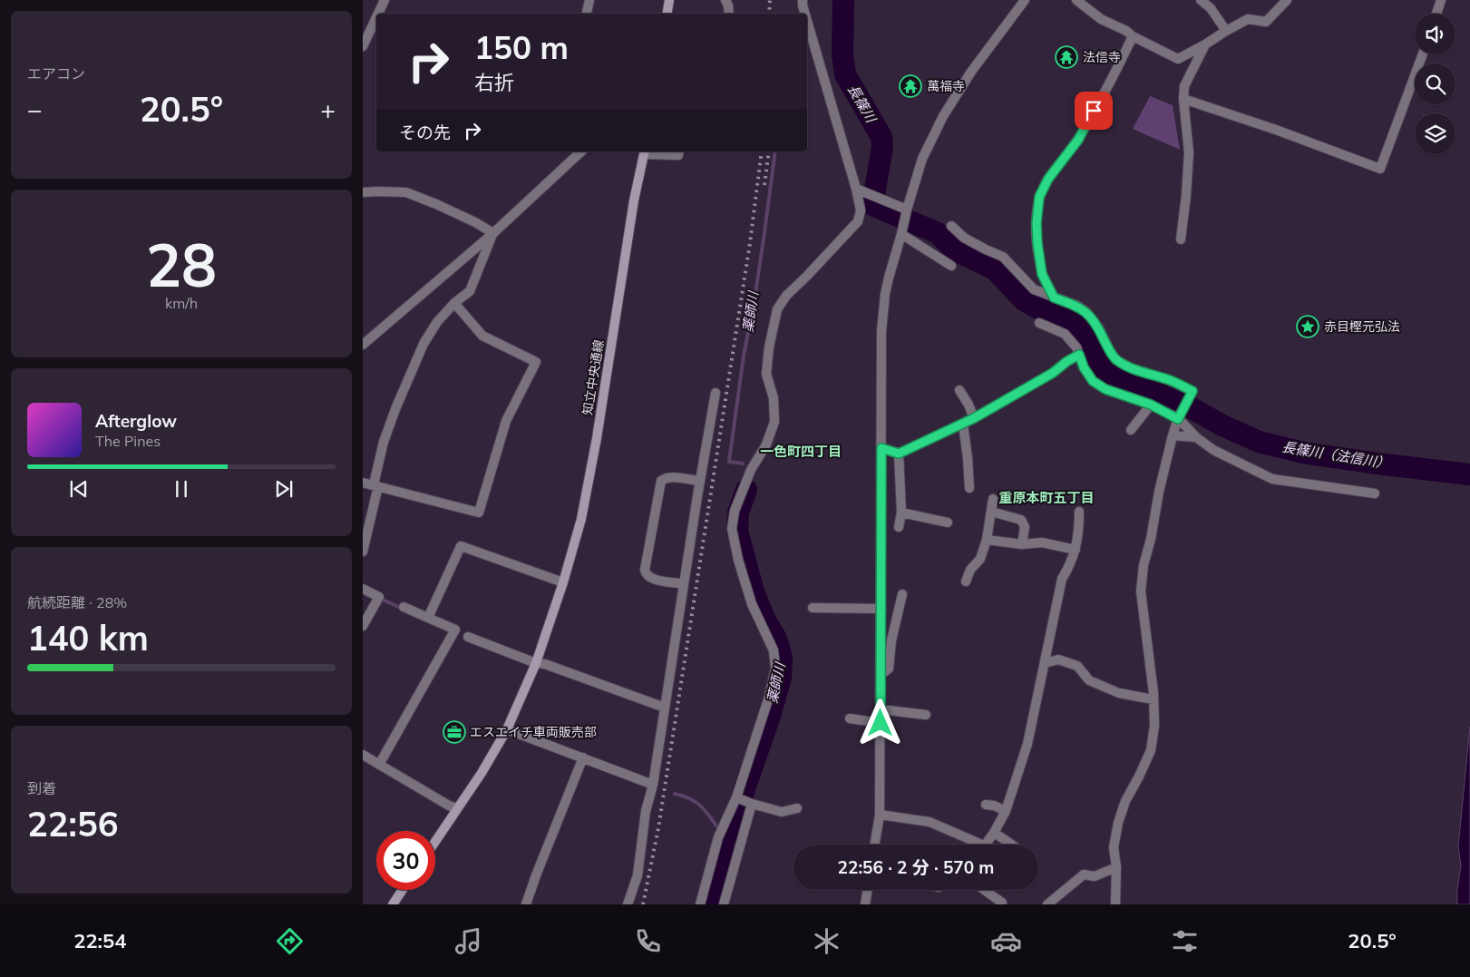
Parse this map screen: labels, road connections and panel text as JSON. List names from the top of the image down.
{
  "streets": {
    "street": ["知立中央通線"]
  },
  "districts": ["一色町四丁目", "重原本町五丁目"],
  "water": ["長篠川", "薬師川", "長篠川（法信川）"],
  "places": {
    "temple": ["法信寺", "萬福寺"],
    "place": ["赤目樫元弘法"],
    "office": ["エスエイチ車両販売部"]
  },
  "page": {
    "tile": [
      "エアコン",
      ["28", "km/h"],
      ["航続距離 · 28%", "140 km"],
      ["到着", "22:56"]
    ],
    "turn": ["150 m", "右折"],
    "heat": ["−", "20.5°", "+"],
    "then": "その先",
    "song": ["Afterglow", "The Pines"],
    "limit": "30",
    "trip": "22:56 · 2 分 · 570 m",
    "tabs": ["22:54", "20.5°"]
  }
}
